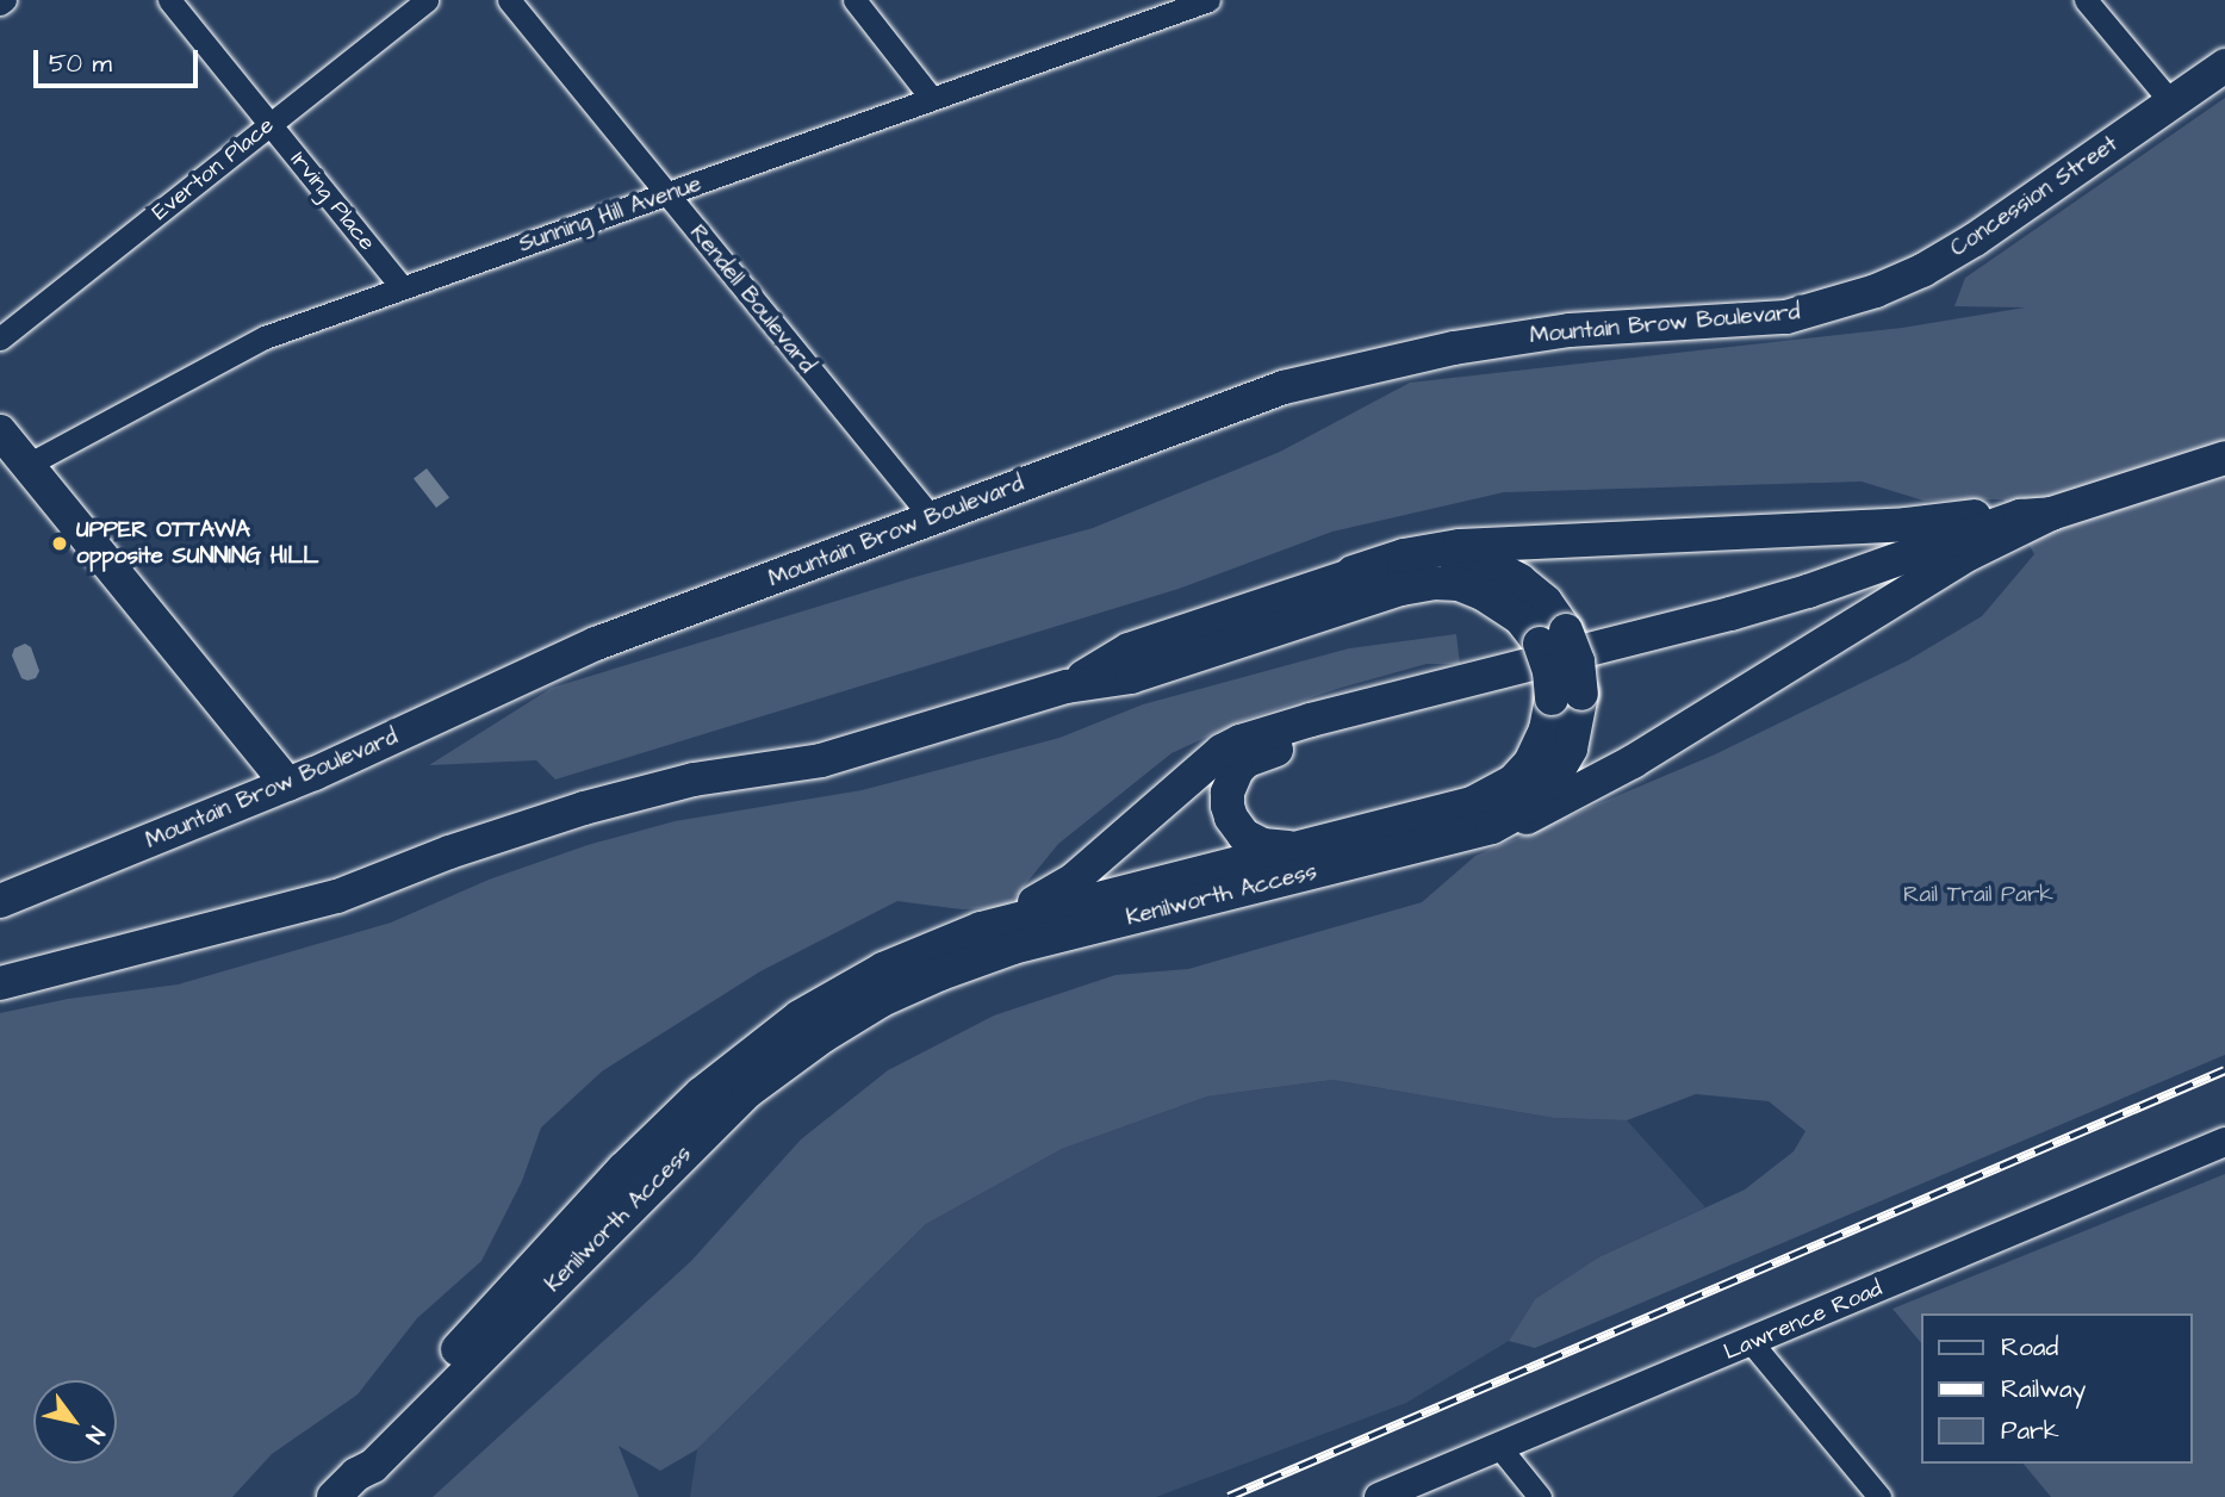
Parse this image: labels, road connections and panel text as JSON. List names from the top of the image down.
{
  "streets": {
    "main road": ["Concession Street", "Mountain Brow Boulevard", "Kenilworth Access"],
    "street": [
      "Everton Place",
      "Irving Place",
      "Sunning Hill Avenue",
      "Rendell Boulevard",
      "Lawrence Road"
    ]
  },
  "crossings": [
    ["Everton Place", "Irving Place"],
    ["Concession Street", "Mountain Brow Boulevard"],
    ["Irving Place", "Sunning Hill Avenue"],
    ["Sunning Hill Avenue", "Rendell Boulevard"],
    ["Rendell Boulevard", "Mountain Brow Boulevard"]
  ],
  "parks": ["Rail Trail Park"],
  "places": ["UPPER OTTAWA opposite SUNNING HILL"],
  "legend": ["Road", "Railway", "Park"],
  "scale_bar": "50 m",
  "north": "bottom right"
}
